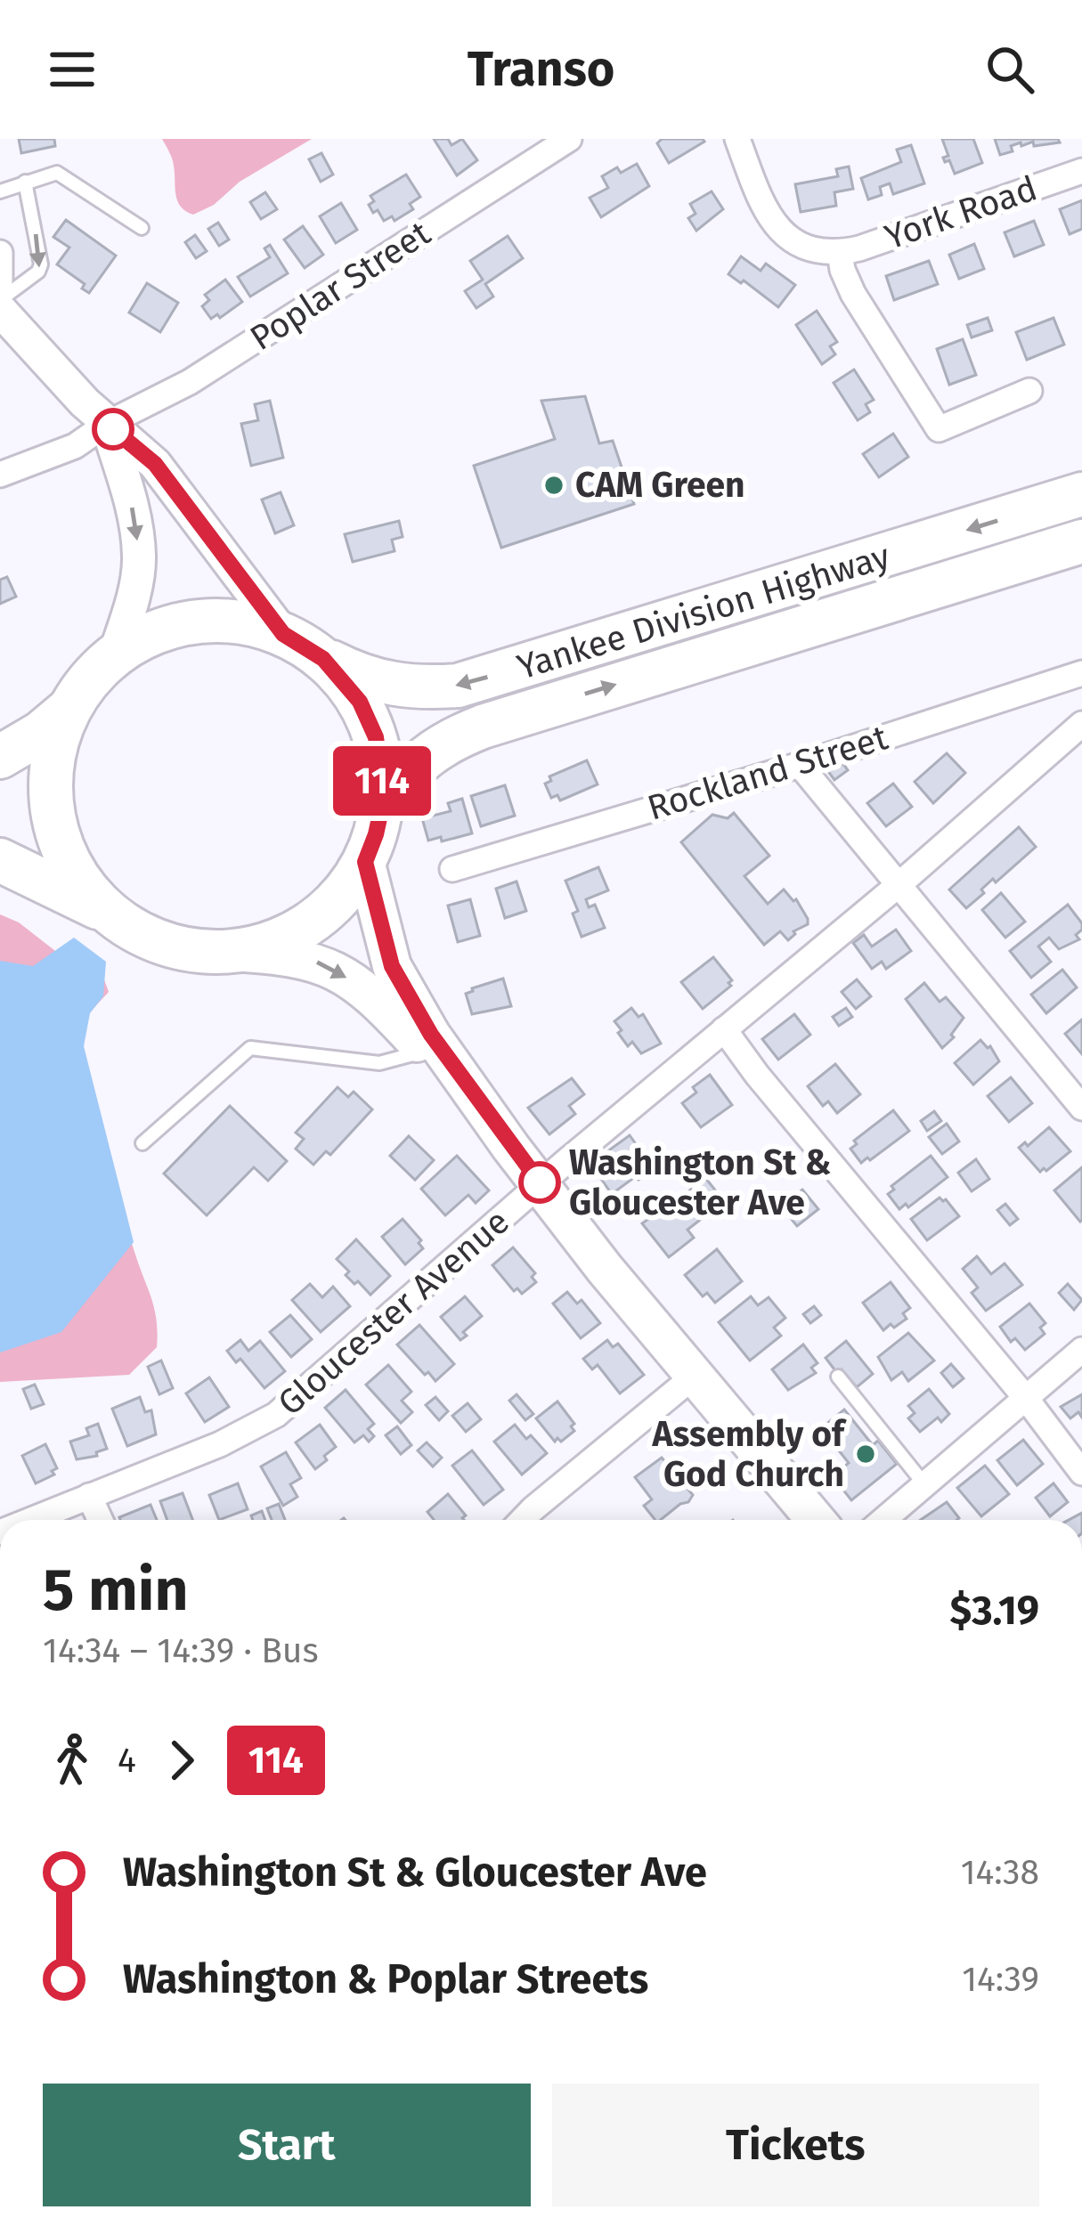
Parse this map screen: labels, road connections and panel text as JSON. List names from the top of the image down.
{
  "streets": {
    "highway": ["Yankee Division Highway"],
    "street": [
      "York Road",
      "Poplar Street",
      "Rockland Street",
      "Gloucester Avenue"
    ]
  },
  "places": ["CAM Green", "Washington St & Gloucester Ave", "Assembly of God Church"],
  "lines": ["bus line 114"],
  "page": {
    "header": "Transo",
    "on_map": "114",
    "heading": ["5 min", "14:34 – 14:39 · Bus", "$3.19"],
    "legs": ["4", "114"],
    "list": [
      {
        "name": "Washington St & Gloucester Ave",
        "value": "14:38"
      },
      {
        "name": "Washington & Poplar Streets",
        "value": "14:39"
      }
    ],
    "buttons": ["Start", "Tickets"]
  }
}
